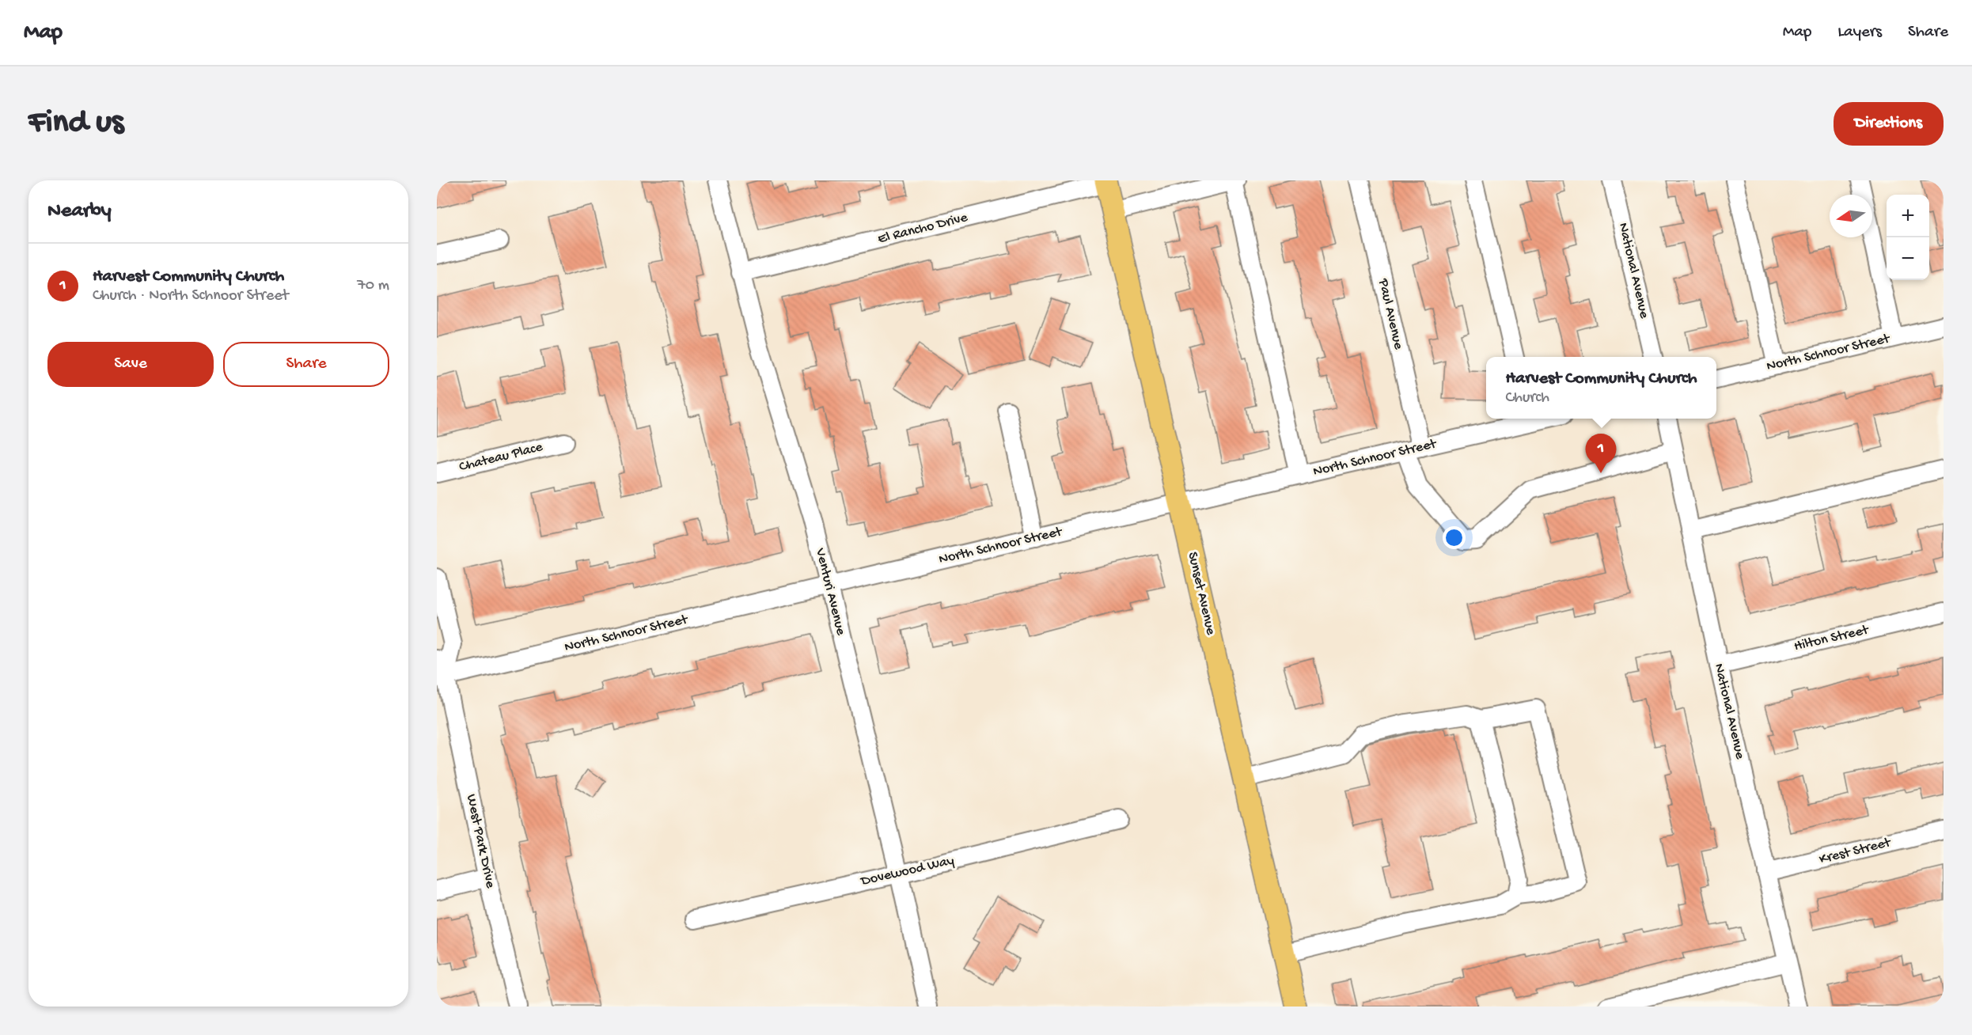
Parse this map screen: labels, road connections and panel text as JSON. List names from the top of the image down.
{
  "streets": {
    "main road": ["Sunset Avenue"],
    "street": [
      "El Rancho Drive",
      "National Avenue",
      "Paul Avenue",
      "North Schnoor Street",
      "Chateau Place",
      "Venturi Avenue",
      "Hilton Street",
      "West Park Drive",
      "Krest Street",
      "Dovewood Way"
    ]
  },
  "crossings": [
    ["El Rancho Drive", "Venturi Avenue"],
    ["El Rancho Drive", "Sunset Avenue"],
    ["National Avenue", "Paul Avenue"],
    ["National Avenue", "Hilton Street"],
    ["National Avenue", "Krest Street"],
    ["Paul Avenue", "North Schnoor Street"],
    ["North Schnoor Street", "Venturi Avenue"],
    ["North Schnoor Street", "Sunset Avenue"],
    ["North Schnoor Street", "West Park Drive"],
    ["Venturi Avenue", "Dovewood Way"]
  ],
  "north": "left",
  "page": {
    "header": "Map",
    "nav": ["Map", "Layers", "Share"],
    "buttons": [
      "Directions",
      ["Save", "Share"]
    ],
    "title": "Find us",
    "heading": "Nearby",
    "map_buttons": ["+", "−"],
    "list": [
      {
        "mark": "1",
        "name": "Harvest Community Church",
        "note": "Church · North Schnoor Street",
        "value": "70 m"
      }
    ],
    "popup": ["Harvest Community Church", "Church"],
    "pins": "1"
  }
}
